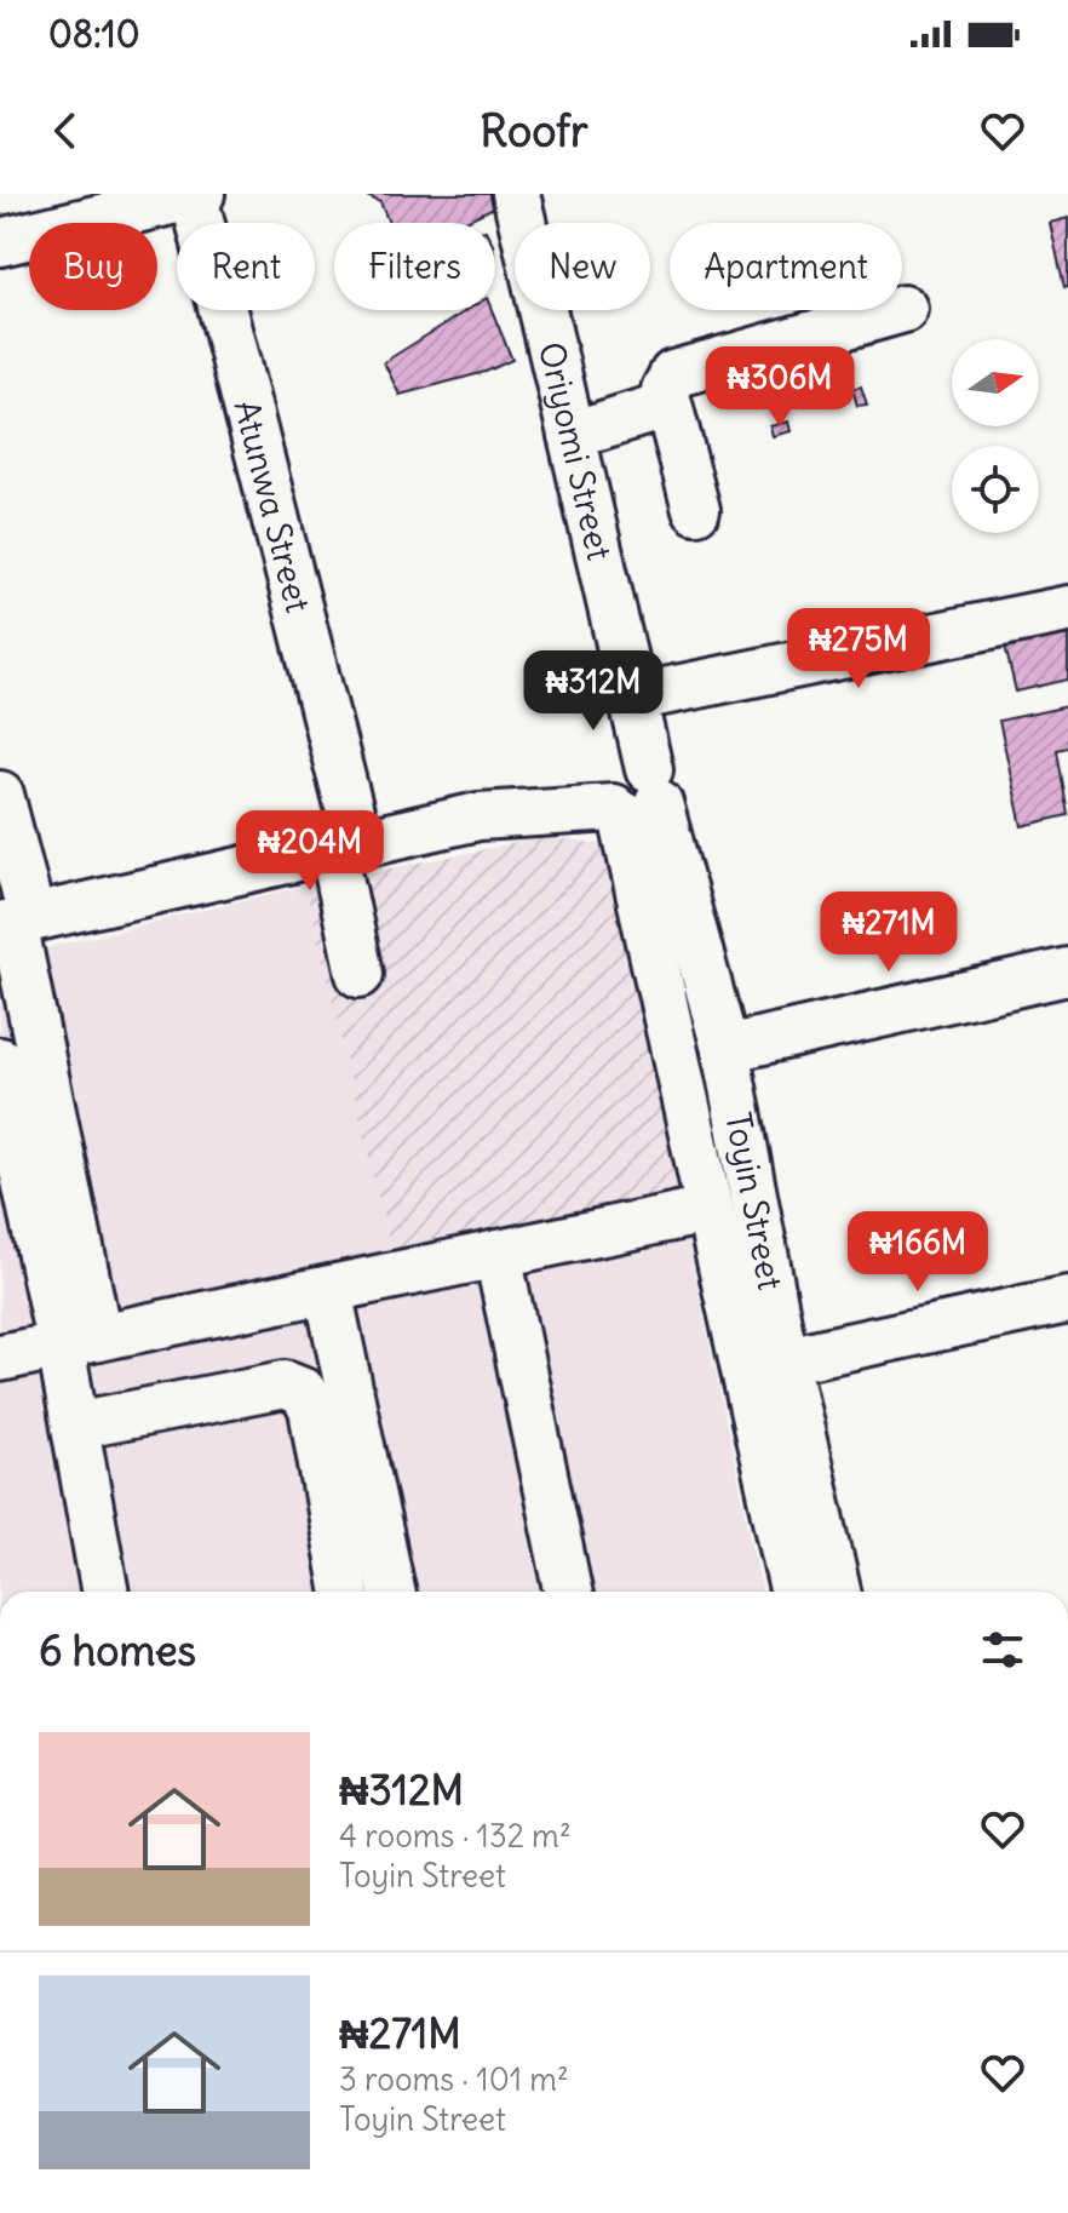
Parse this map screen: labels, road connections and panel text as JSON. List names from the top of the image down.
{
  "streets": {
    "street": ["Oriyomi Street", "Atunwa Street", "Toyin Street"]
  },
  "crossings": [
    ["Oriyomi Street", "Toyin Street"]
  ],
  "north": "right",
  "page": {
    "status": "08:10",
    "header": "Roofr",
    "chip": [
      "Buy",
      "Rent",
      "Filters",
      "New",
      "Apartment"
    ],
    "price": [
      "₦306M",
      "₦275M",
      "₦312M",
      "₦204M",
      "₦271M",
      "₦166M"
    ],
    "heading": "6 homes",
    "list": [
      {
        "name": "₦312M",
        "note": "4 rooms · 132 m² · Toyin Street"
      },
      {
        "name": "₦271M",
        "note": "3 rooms · 101 m² · Toyin Street"
      }
    ]
  }
}
